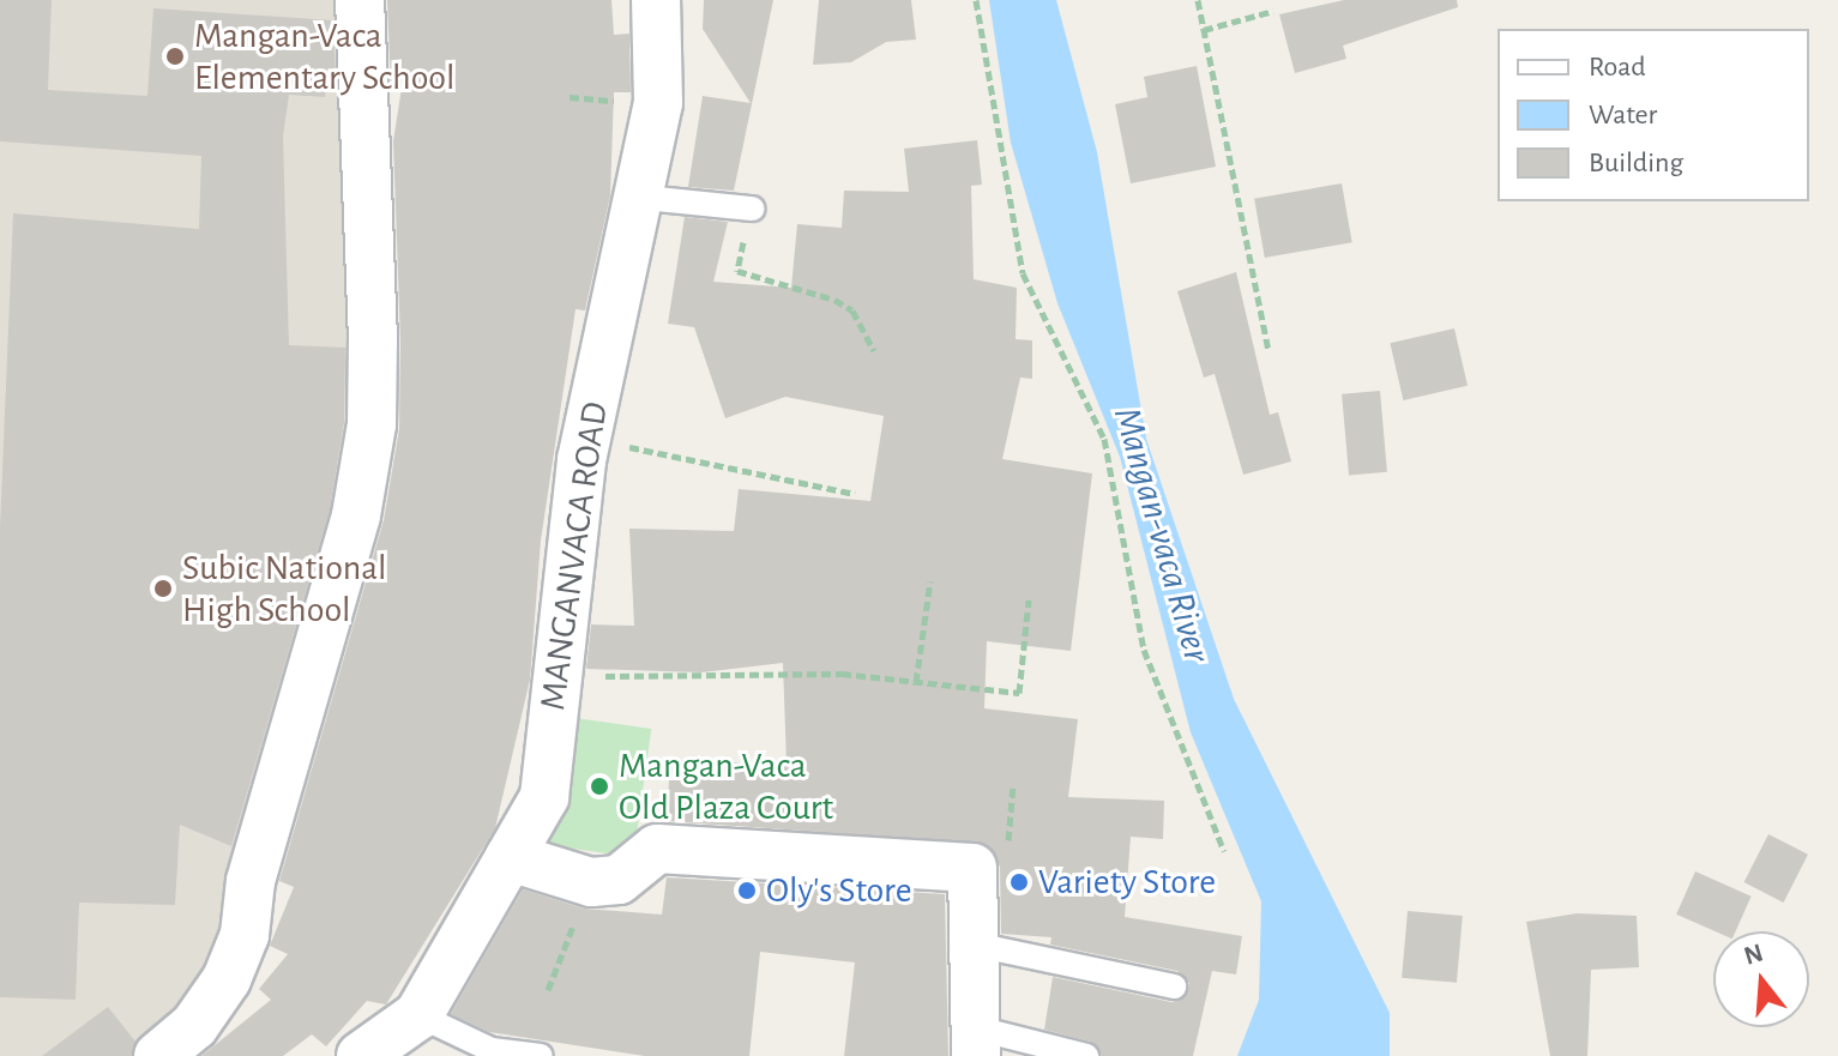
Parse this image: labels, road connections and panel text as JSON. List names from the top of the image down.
{
  "streets": {
    "street": ["MANGANVACA ROAD"]
  },
  "water": ["Mangan-vaca River"],
  "places": [
    "Mangan-Vaca Elementary School",
    "Subic National High School",
    "Mangan-Vaca Old Plaza Court",
    "Variety Store",
    "Oly's Store"
  ],
  "legend": ["Road", "Water", "Building"],
  "north": "top"
}
